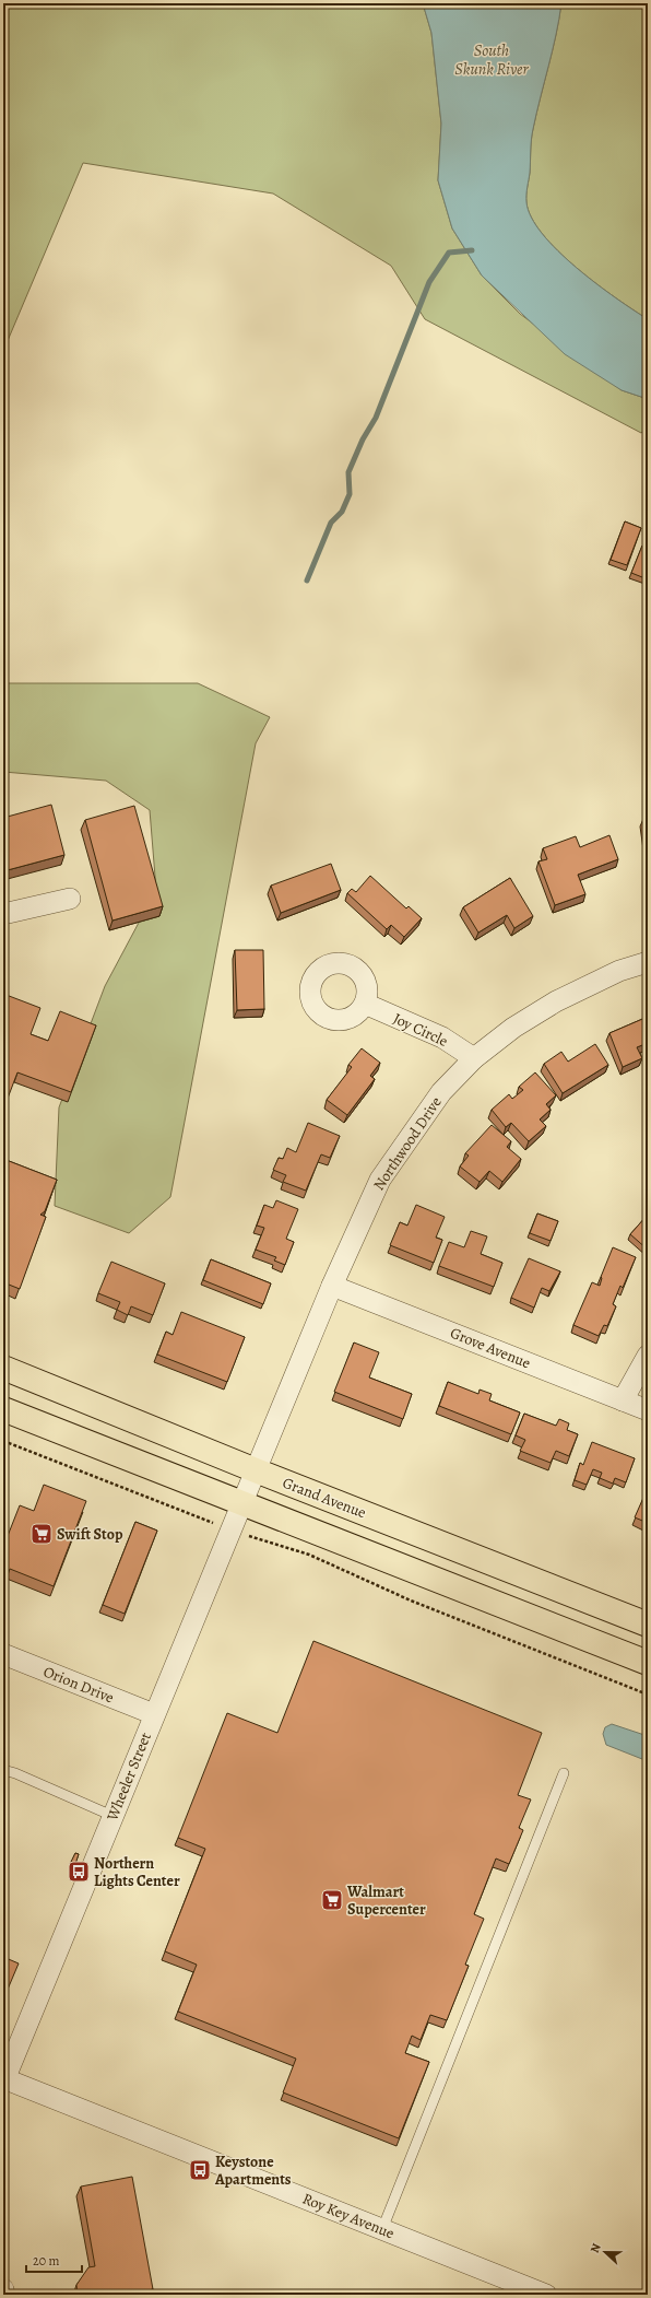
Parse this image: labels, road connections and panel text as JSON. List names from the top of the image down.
{
  "streets": {
    "main road": ["Grand Avenue"],
    "street": [
      "Joy Circle",
      "Northwood Drive",
      "Grove Avenue",
      "Orion Drive",
      "Wheeler Street",
      "Roy Key Avenue"
    ]
  },
  "crossings": [
    ["Joy Circle", "Northwood Drive"],
    ["Northwood Drive", "Grove Avenue"],
    ["Northwood Drive", "Grand Avenue"],
    ["Northwood Drive", "Wheeler Street"],
    ["Grand Avenue", "Wheeler Street"],
    ["Orion Drive", "Wheeler Street"],
    ["Wheeler Street", "Roy Key Avenue"]
  ],
  "water": ["South Skunk River"],
  "places": {
    "supermarket": ["Swift Stop", "Walmart Supercenter"],
    "bus stop": ["Northern Lights Center", "Keystone Apartments"]
  },
  "scale_bar": "20 m",
  "north": "left"
}
